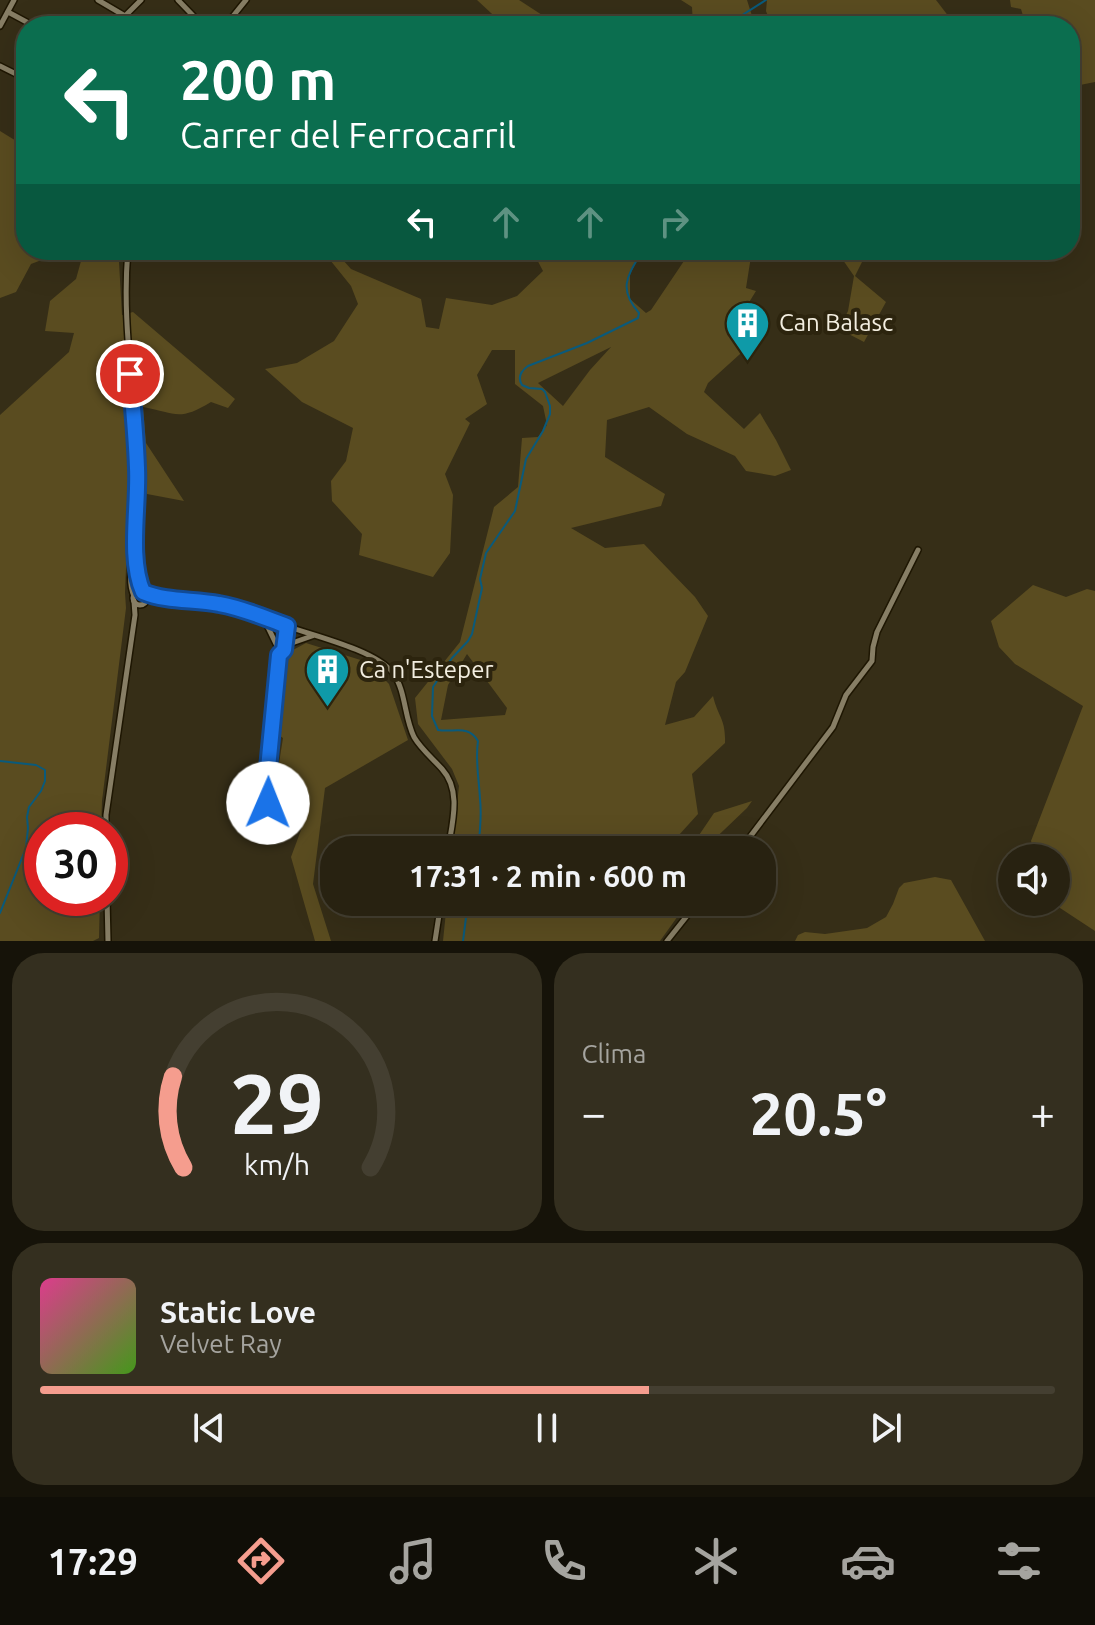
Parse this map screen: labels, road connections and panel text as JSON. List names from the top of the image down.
{
  "places": {
    "building": ["Can Balasc", "Ca n'Esteper"]
  },
  "page": {
    "turn": ["200 m", "Carrer del Ferrocarril"],
    "limit": "30",
    "trip": "17:31 · 2 min · 600 m",
    "tile": "Clima",
    "heat": ["−", "20.5°", "+"],
    "song": ["Static Love", "Velvet Ray"],
    "tabs": "17:29",
    "gauge": ["29", "km/h"]
  }
}
